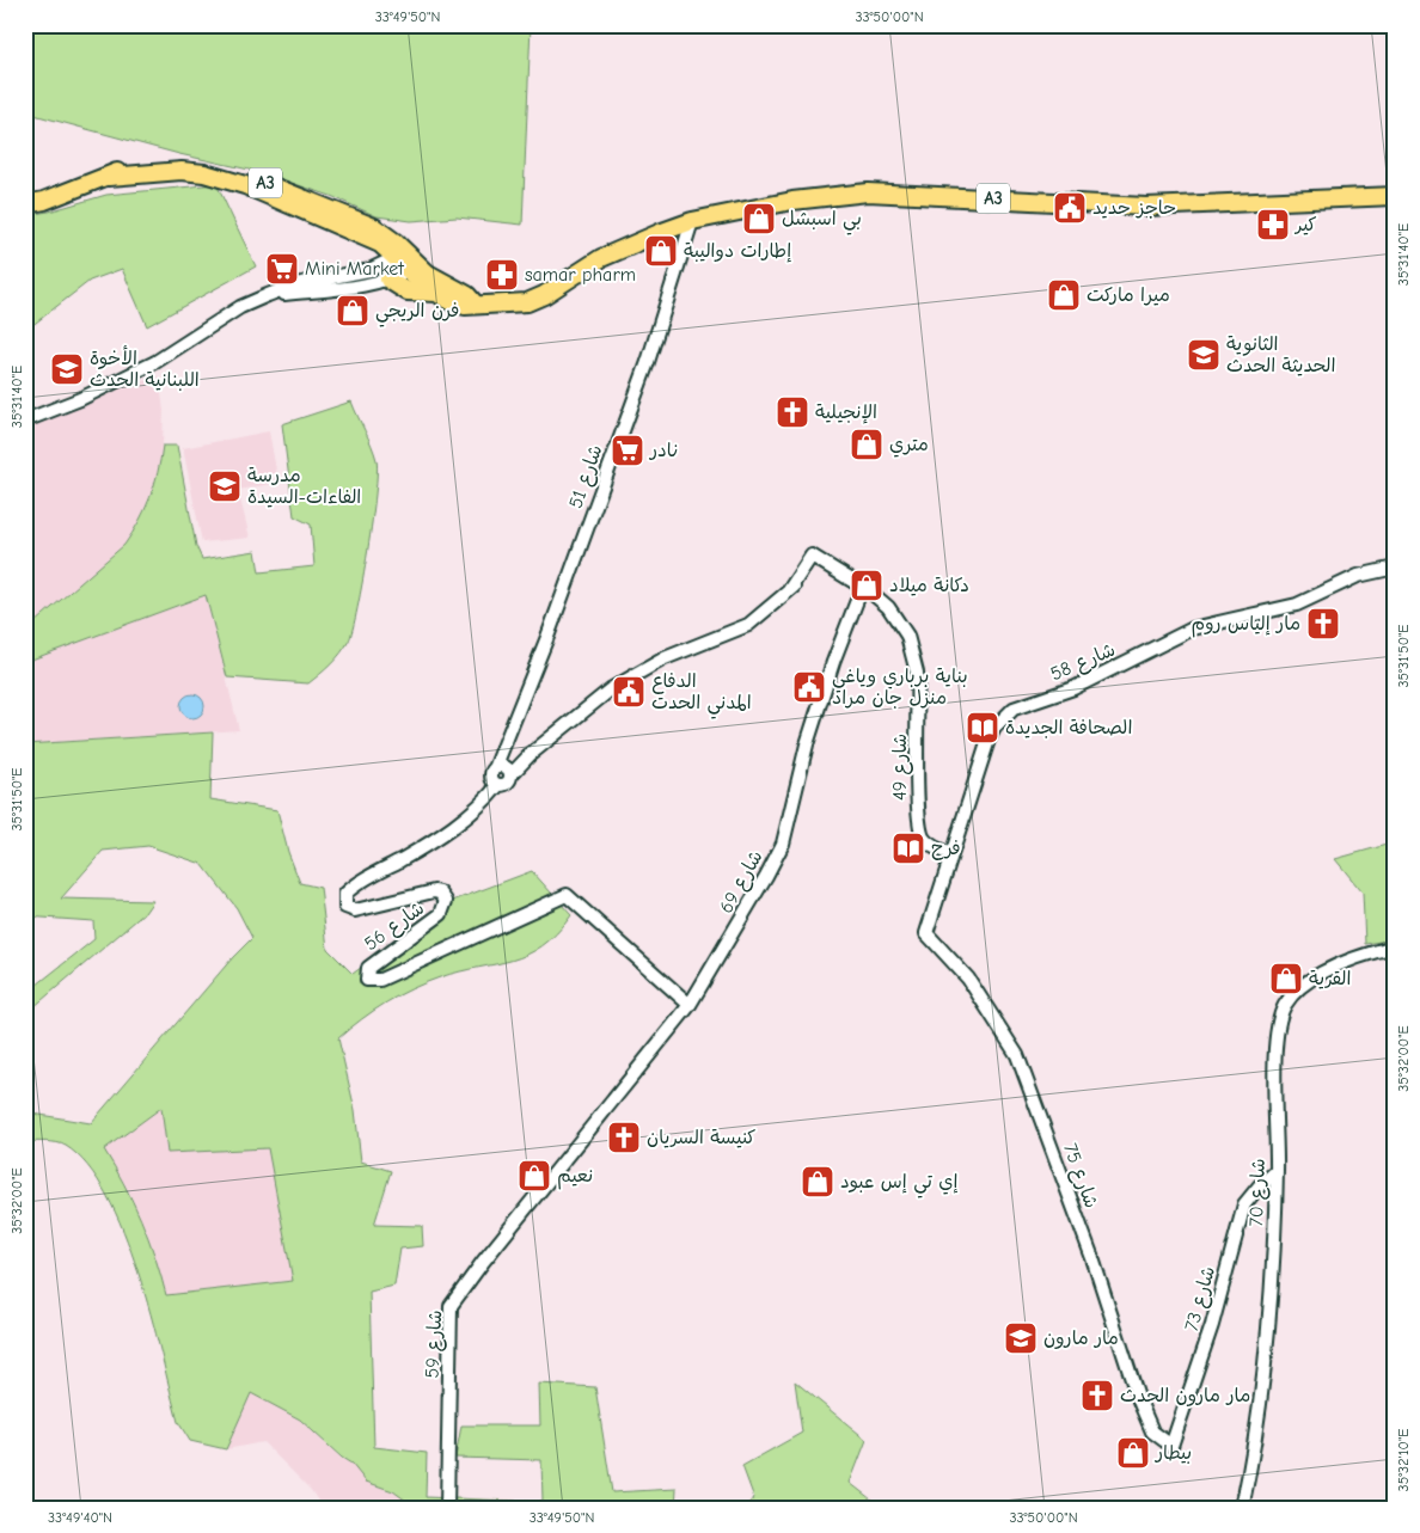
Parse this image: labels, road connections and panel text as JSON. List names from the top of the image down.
{
  "streets": {
    "highway": ["A3"],
    "street": [
      "شارع 51",
      "شارع 58",
      "شارع 49",
      "شارع 69",
      "شارع 56",
      "شارع 75",
      "شارع 70",
      "شارع 73",
      "شارع 59"
    ]
  },
  "crossings": [
    ["A3", "شارع 51"],
    ["شارع 51", "شارع 56"],
    ["شارع 58", "شارع 49"],
    ["شارع 58", "شارع 75"],
    ["شارع 49", "شارع 69"],
    ["شارع 69", "شارع 56"],
    ["شارع 69", "شارع 59"],
    ["شارع 75", "شارع 73"],
    ["شارع 70", "شارع 73"]
  ],
  "places": {
    "public building": ["حاجز حديد", "بناية برباري وياغي منزل جان مراد", "الدفاع المدني الحدت"],
    "shop": [
      "بي اسبشل",
      "إطارات دواليبة",
      "ميرا ماركت",
      "فرن الريجي",
      "متري",
      "دكانة ميلاد",
      "القرية",
      "نعيم",
      "إي تي إس عبود",
      "بيطار"
    ],
    "pharmacy": ["كير", "samar pharm"],
    "supermarket": ["Mini Market", "نادر"],
    "school or university": [
      "الثانوية الحديثة الحدث",
      "الأخوة اللبنانية الحدث",
      "مدرسة الفاءات-السيدة",
      "مار مارون"
    ],
    "church": [
      "الإنجيلية",
      "مار إلياس روم",
      "كنيسة السريان",
      "مار مارون الحدث"
    ],
    "library": ["الصحافة الجديدة", "فرح"]
  },
  "coordinates": [
    "33°49'50\"N",
    "33°50'00\"N",
    "35°31'40\"E",
    "35°31'50\"E",
    "35°32'00\"E",
    "35°32'10\"E",
    "33°49'40\"N"
  ]
}
